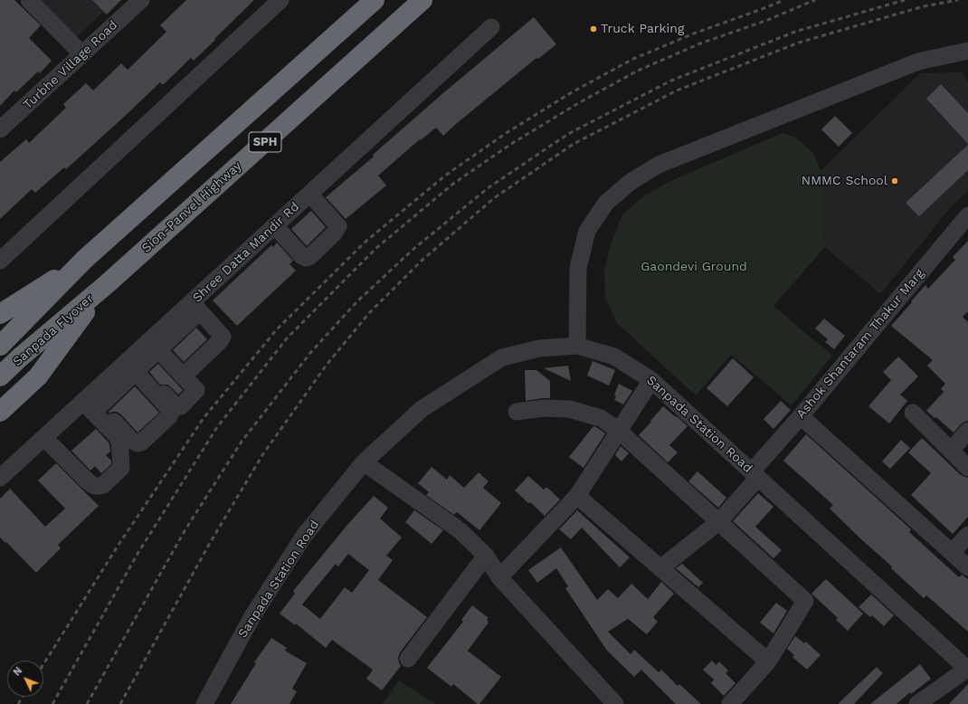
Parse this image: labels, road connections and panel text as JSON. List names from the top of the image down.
{
  "streets": {
    "highway": ["SPH", "Sion-Panvel Highway", "Sanpada Flyover"],
    "street": [
      "Turbhe Village Road",
      "Shree Datta Mandir Rd",
      "Ashok Shantaram Thakur Marg",
      "Sanpada Station Road"
    ]
  },
  "crossings": [
    ["SPH", "Sanpada Flyover"],
    ["Sion-Panvel Highway", "Sanpada Flyover"],
    ["Ashok Shantaram Thakur Marg", "Sanpada Station Road"]
  ],
  "parks": ["Gaondevi Ground"],
  "places": ["Truck Parking", "NMMC School"],
  "north": "top left"
}
